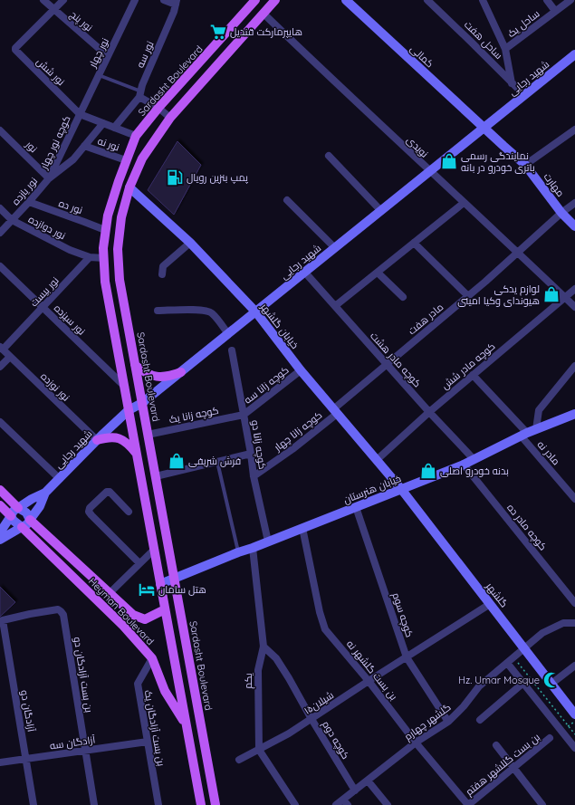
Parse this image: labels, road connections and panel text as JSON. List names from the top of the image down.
{
  "streets": {
    "main road": [
      "کمالی",
      "شهید رجایی",
      "Sardasht Boulevard",
      "مهارت",
      "خیابان گلشهر",
      "خیابان هنرستان",
      "گلشهر",
      "Heyman Boulevard"
    ],
    "street": [
      "نور پنج",
      "ساحل یک",
      "ساحل هفت",
      "نور چهار",
      "نور سه",
      "نور شش",
      "کوچه نور چهار",
      "نور نه",
      "نور",
      "نویدی",
      "نور یازده",
      "نور ده",
      "نور دوازده",
      "نور بیست",
      "مادر هفت",
      "نور سیزده",
      "کوچه مادر هشت",
      "کوچه مادر شش",
      "کوچه زانا سه",
      "نور نوزده",
      "کوچه زانا یک",
      "کوچه زانا چهار",
      "کوچه زانا دو",
      "مادر نه",
      "کوچه مادر ده",
      "کوچه سوم",
      "بن بست گلشهر نه",
      "بن بست آزادگان دو",
      "یکم",
      "شیلان۱۵",
      "آزادگان دو",
      "گلشهر چهارم",
      "بن بست آزادگان یک",
      "کوچه دوم",
      "آزادگان سه",
      "بن بست گللشهر هفتم"
    ]
  },
  "crossings": [
    ["نور پنج", "نور چهار"],
    ["نور پنج", "نور شش"],
    ["ساحل هفت", "شهید رجایی"],
    ["نور چهار", "نور شش"],
    ["نور چهار", "کوچه نور چهار"],
    ["کمالی", "شهید رجایی"],
    ["کمالی", "مهارت"],
    ["نور شش", "Sardasht Boulevard"],
    ["نور شش", "کوچه نور چهار"],
    ["شهید رجایی", "Sardasht Boulevard"],
    ["شهید رجایی", "نویدی"],
    ["شهید رجایی", "مهارت"],
    ["شهید رجایی", "خیابان گلشهر"],
    ["شهید رجایی", "کوچه مادر هشت"],
    ["شهید رجایی", "نور نوزده"],
    ["شهید رجایی", "Heyman Boulevard"],
    ["Sardasht Boulevard", "نور نه"],
    ["Sardasht Boulevard", "نویدی"],
    ["Sardasht Boulevard", "نور ده"],
    ["Sardasht Boulevard", "نور سیزده"],
    ["Sardasht Boulevard", "خیابان گلشهر"],
    ["Sardasht Boulevard", "کوچه زانا یک"],
    ["Sardasht Boulevard", "خیابان هنرستان"],
    ["Sardasht Boulevard", "Heyman Boulevard"],
    ["کوچه نور چهار", "نور"],
    ["کوچه نور چهار", "نور یازده"],
    ["نور", "نور یازده"],
    ["نویدی", "مادر هفت"],
    ["نویدی", "کوچه مادر شش"],
    ["مهارت", "مادر هفت"],
    ["نور یازده", "نور ده"],
    ["نور یازده", "نور دوازده"],
    ["نور دوازده", "نور بیست"],
    ["نور بیست", "نور سیزده"],
    ["نور بیست", "نور نوزده"],
    ["مادر هفت", "خیابان گلشهر"],
    ["مادر هفت", "کوچه مادر هشت"],
    ["مادر هفت", "کوچه زانا چهار"],
    ["خیابان گلشهر", "کوچه مادر شش"],
    ["خیابان گلشهر", "کوچه زانا سه"],
    ["خیابان گلشهر", "کوچه زانا چهار"],
    ["خیابان گلشهر", "خیابان هنرستان"],
    ["خیابان گلشهر", "گلشهر"],
    ["کوچه مادر هشت", "کوچه مادر شش"],
    ["کوچه مادر هشت", "خیابان هنرستان"],
    ["کوچه مادر شش", "مادر نه"],
    ["کوچه زانا سه", "کوچه زانا یک"],
    ["کوچه زانا سه", "کوچه زانا دو"],
    ["کوچه زانا یک", "کوچه زانا دو"],
    ["کوچه زانا چهار", "کوچه زانا دو"],
    ["کوچه زانا دو", "خیابان هنرستان"],
    ["مادر نه", "خیابان هنرستان"],
    ["خیابان هنرستان", "کوچه مادر ده"],
    ["خیابان هنرستان", "گلشهر"],
    ["خیابان هنرستان", "کوچه سوم"],
    ["خیابان هنرستان", "بن بست گلشهر نه"],
    ["خیابان هنرستان", "یکم"],
    ["گلشهر", "شیلان۱۵"],
    ["گلشهر", "گلشهر چهارم"],
    ["Heyman Boulevard", "بن بست آزادگان یک"],
    ["کوچه سوم", "شیلان۱۵"],
    ["کوچه سوم", "گلشهر چهارم"],
    ["بن بست گلشهر نه", "شیلان۱۵"],
    ["بن بست گلشهر نه", "گلشهر چهارم"],
    ["بن بست گلشهر نه", "بن بست گللشهر هفتم"],
    ["بن بست آزادگان دو", "آزادگان دو"],
    ["بن بست آزادگان دو", "آزادگان سه"],
    ["یکم", "شیلان۱۵"],
    ["یکم", "کوچه دوم"],
    ["شیلان۱۵", "کوچه دوم"],
    ["آزادگان دو", "آزادگان سه"],
    ["گلشهر چهارم", "کوچه دوم"],
    ["بن بست آزادگان یک", "آزادگان سه"]
  ],
  "places": {
    "supermarket": ["هایپرمارکت قندیل"],
    "shop": [
      "نمایندگی رسمی باتری خودرو در بانه",
      "لوازم یدکى هیونداى وکیا امینى",
      "فرش شریفی",
      "بدنه خودرو اصلی"
    ],
    "fuel station": ["پمپ بنزین رویال"],
    "hotel": ["هتل سامان"],
    "mosque": ["Hz. Umar Mosque"]
  }
}
